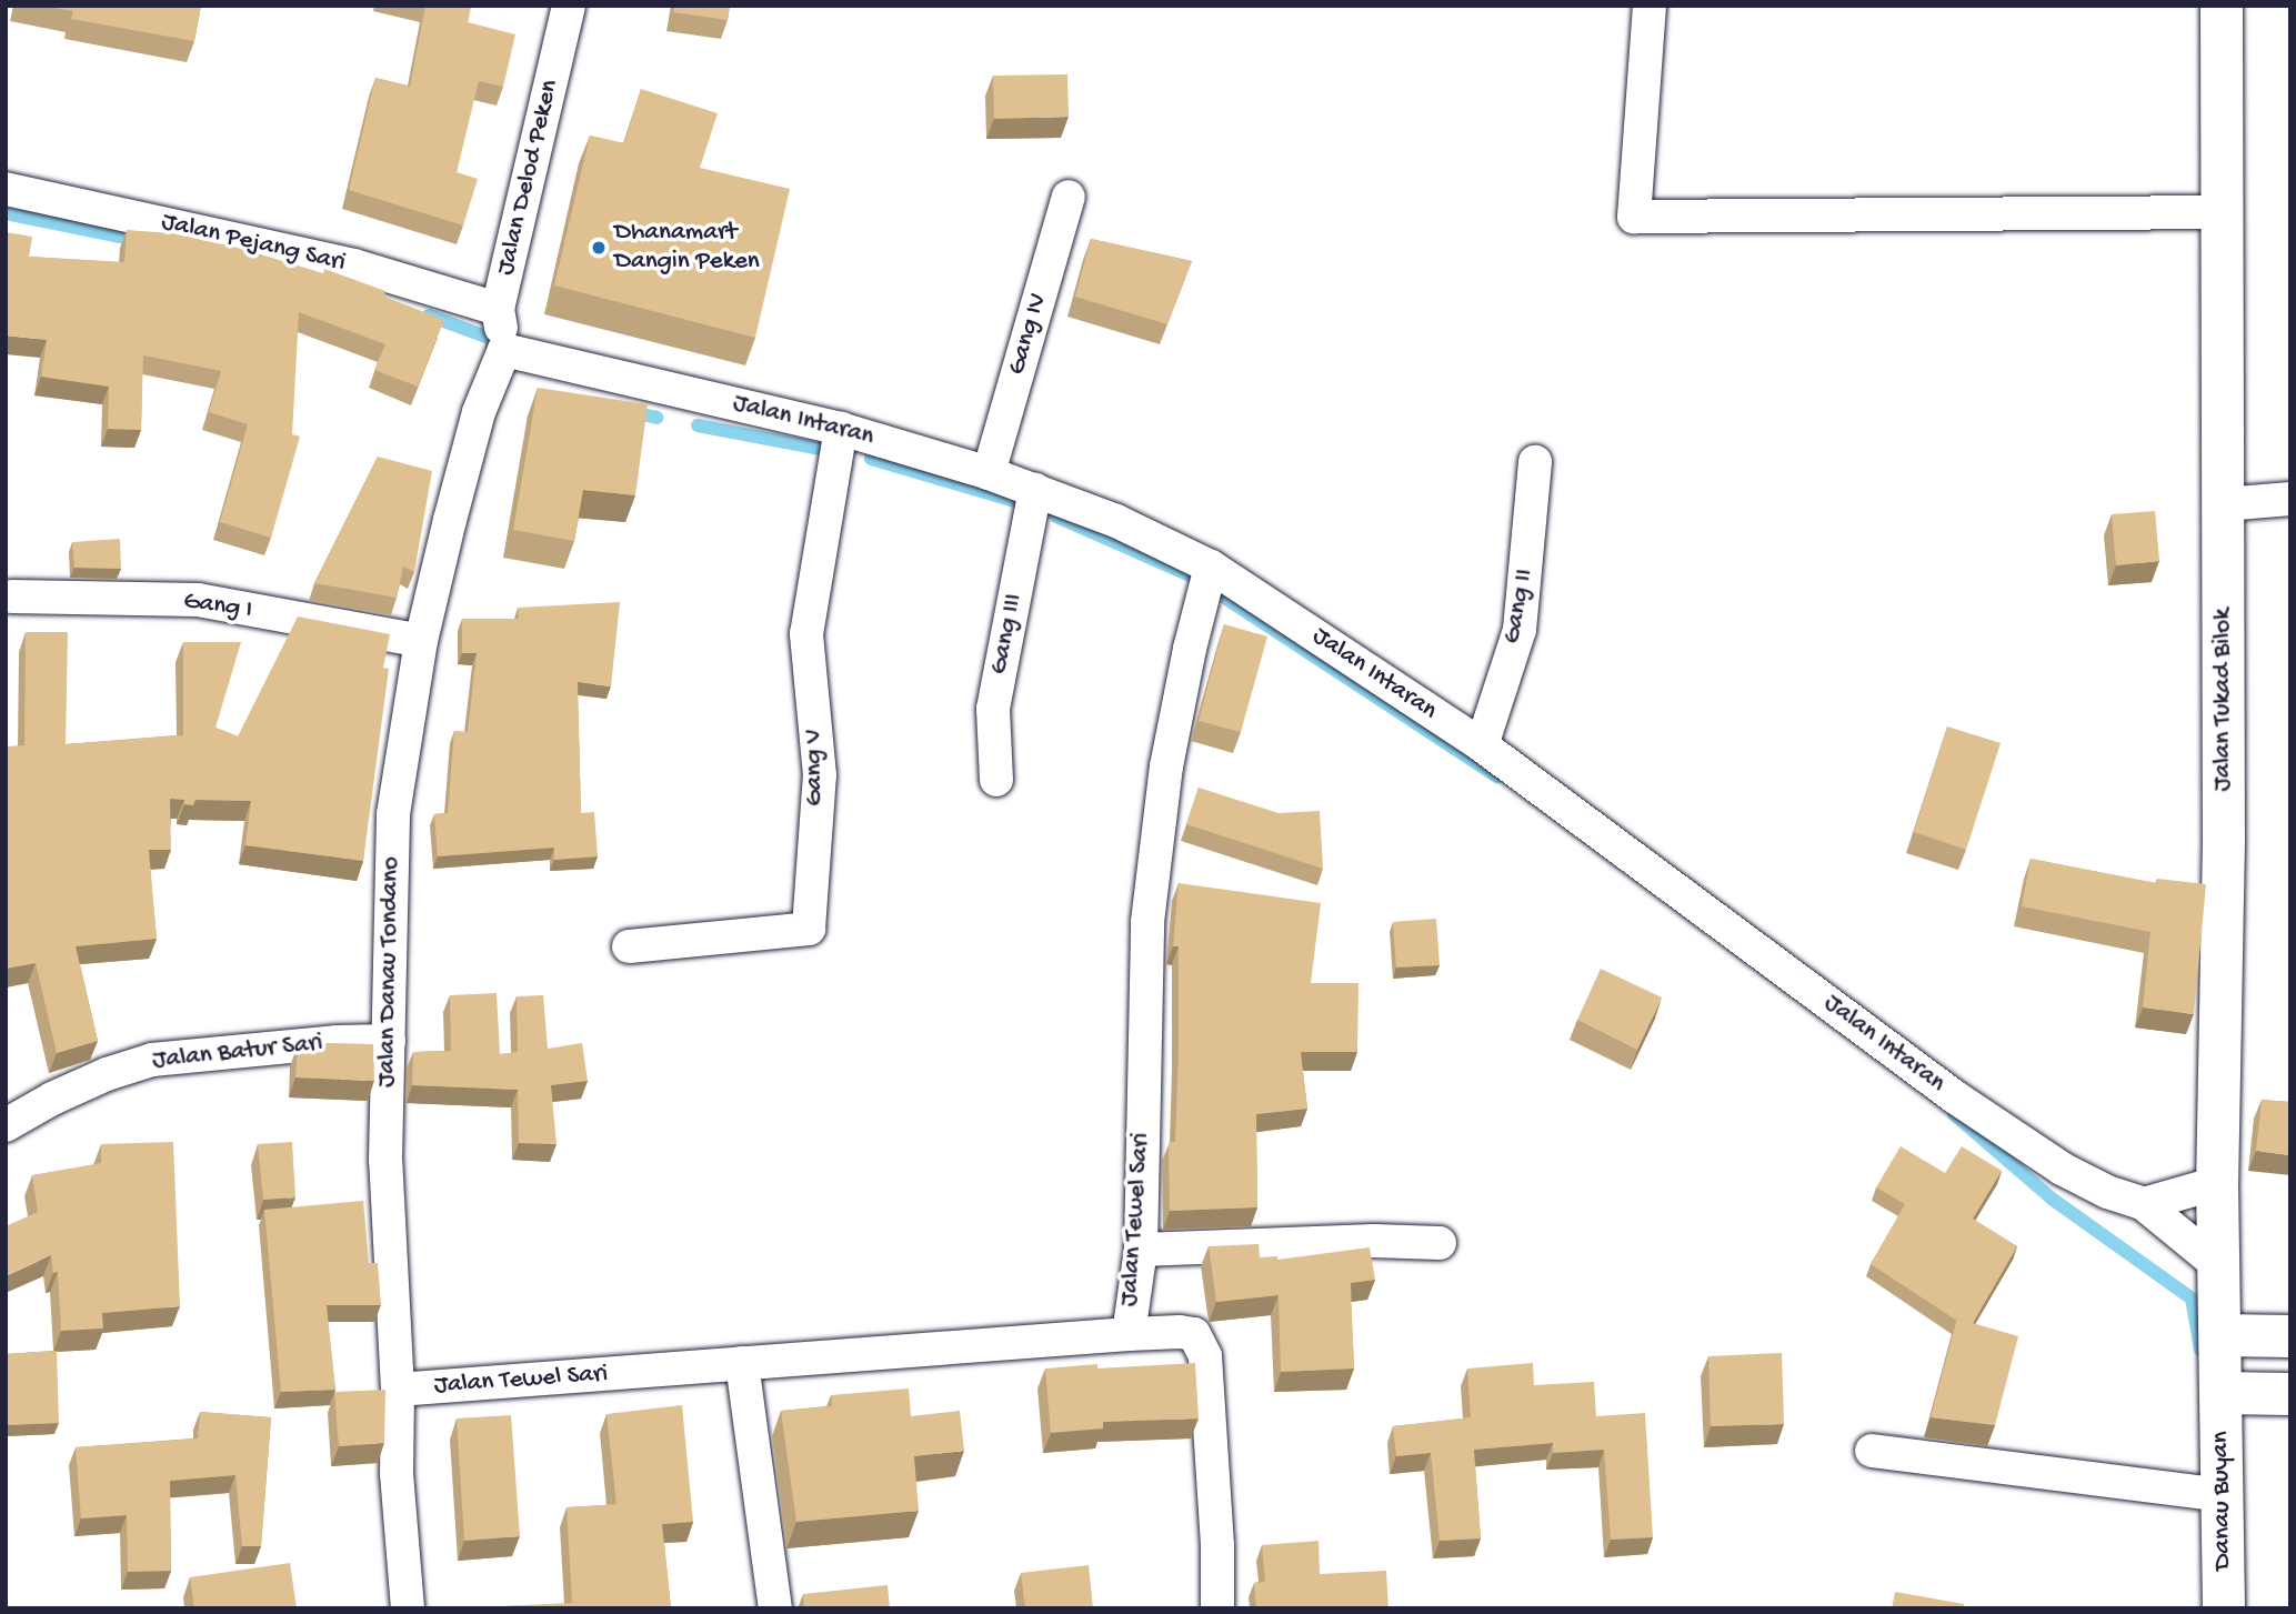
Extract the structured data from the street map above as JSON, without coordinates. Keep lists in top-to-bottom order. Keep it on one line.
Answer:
{"streets":{"street":["Jalan Delod Peken","Jalan Pejang Sari","Gang IV","Jalan Intaran","Gang I","Gang II","Gang III","Jalan Tukad Bilok","Gang V","Jalan Danau Tondano","Jalan Batur Sari","Jalan Tewel Sari","Danau Buyan"]},"crossings":[["Jalan Delod Peken","Jalan Pejang Sari"],["Jalan Delod Peken","Jalan Intaran"],["Jalan Delod Peken","Jalan Danau Tondano"],["Gang IV","Jalan Intaran"],["Jalan Intaran","Gang II"],["Jalan Intaran","Gang III"],["Jalan Intaran","Jalan Tukad Bilok"],["Jalan Intaran","Gang V"],["Jalan Intaran","Jalan Danau Tondano"],["Jalan Intaran","Jalan Tewel Sari"],["Gang I","Jalan Danau Tondano"],["Jalan Tukad Bilok","Danau Buyan"],["Jalan Danau Tondano","Jalan Batur Sari"],["Jalan Danau Tondano","Jalan Tewel Sari"]],"places":["Dhanamart Dangin Peken"]}
